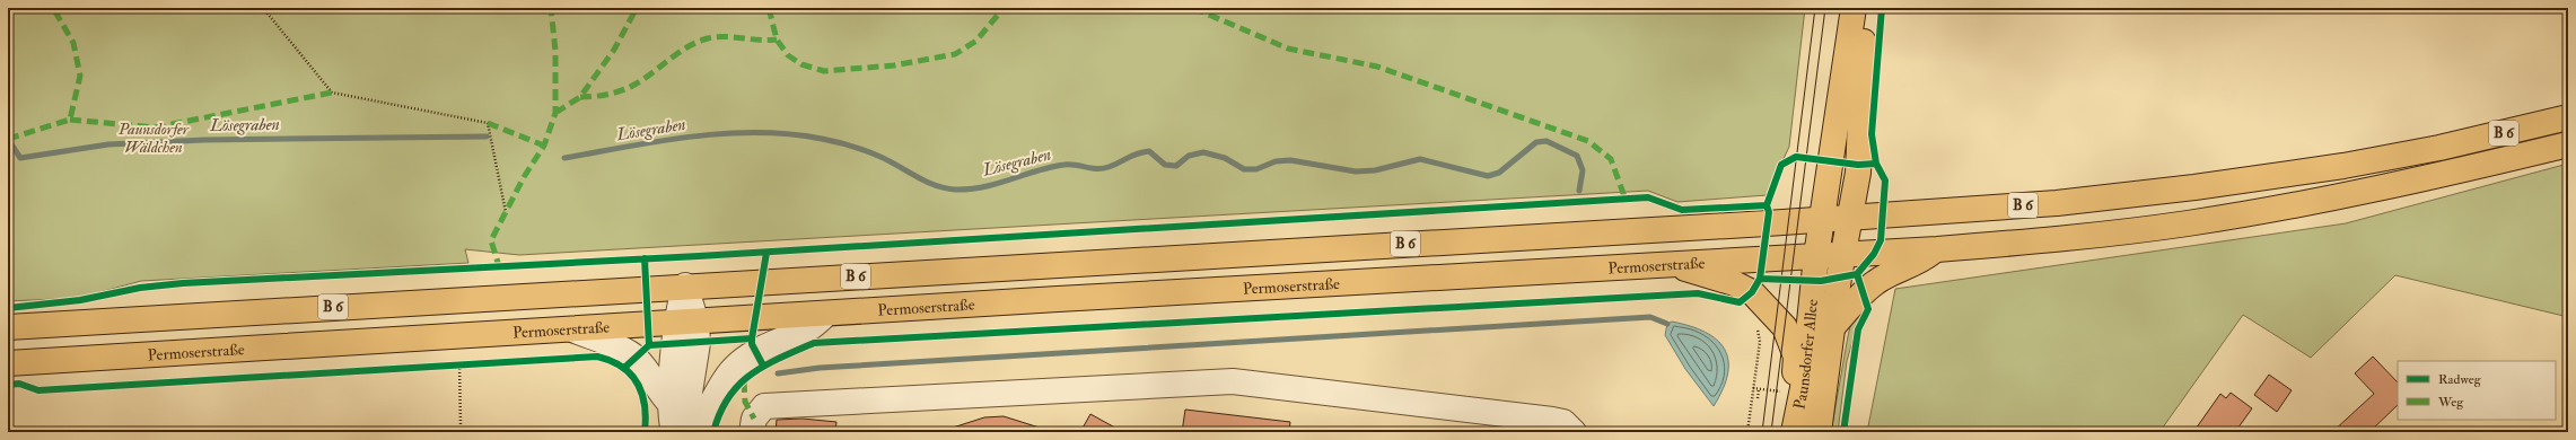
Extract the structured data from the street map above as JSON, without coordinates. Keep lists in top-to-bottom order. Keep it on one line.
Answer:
{"streets":{"main road":["B 6","Permoserstraße","Paunsdorfer Allee"]},"crossings":[["B 6","Permoserstraße"],["B 6","Paunsdorfer Allee"],["Permoserstraße","Paunsdorfer Allee"]],"water":["Lösegraben"],"parks":["Paunsdorfer Wäldchen"],"legend":["Radweg","Weg"]}
